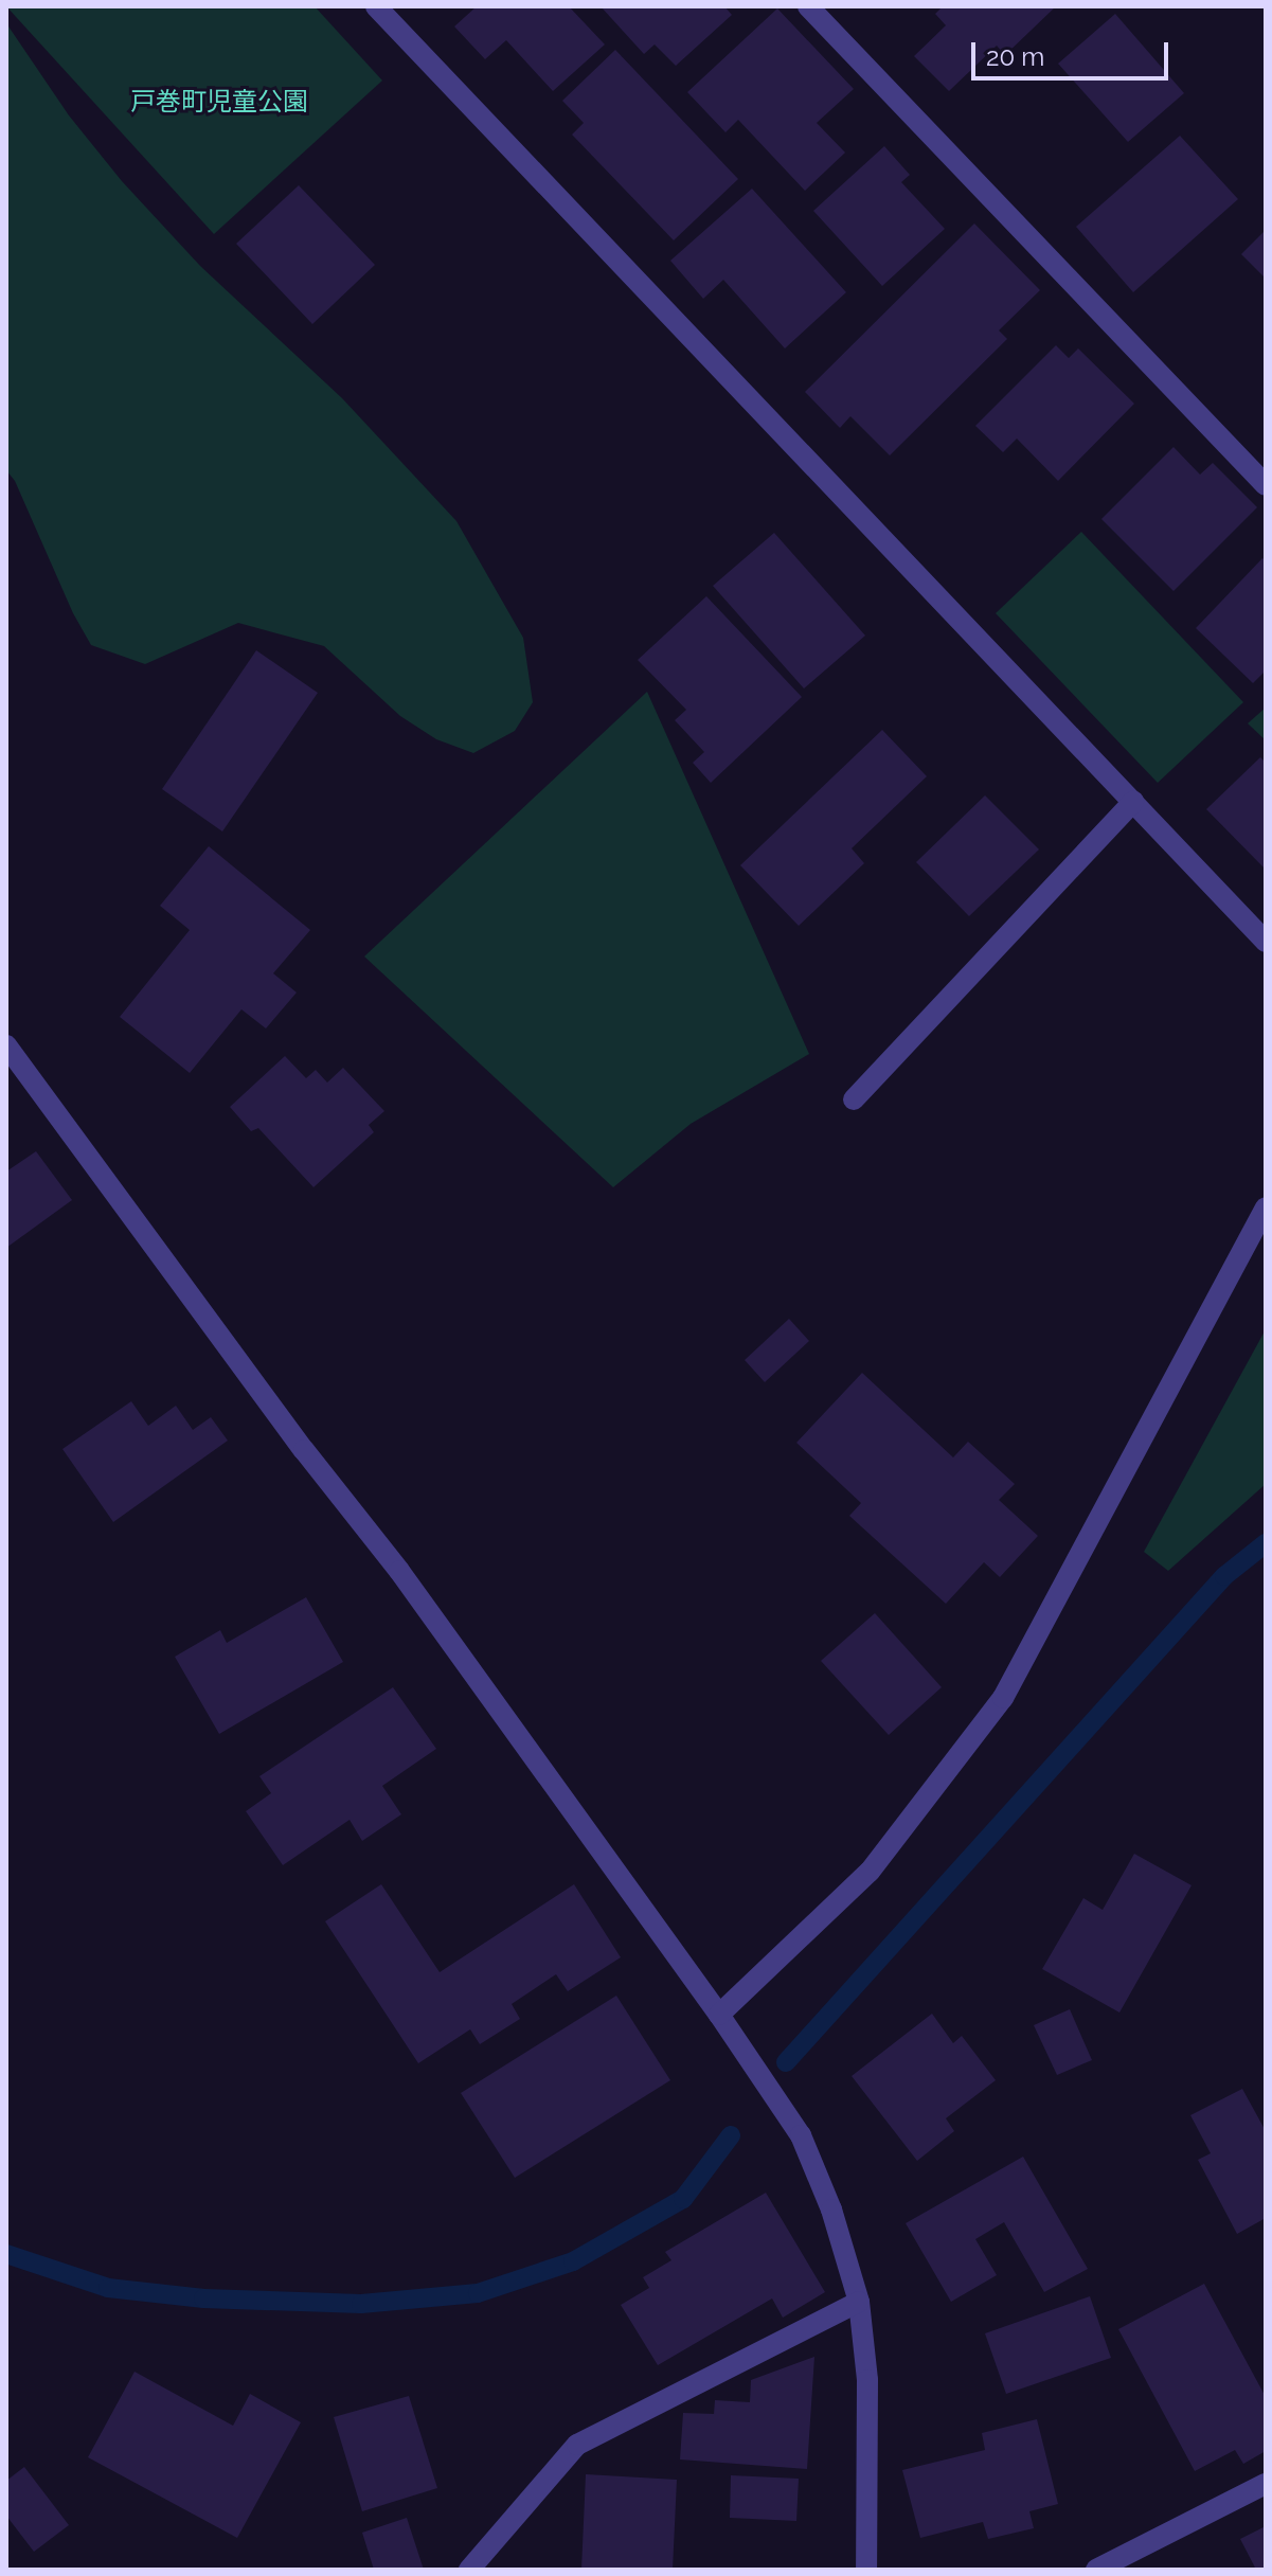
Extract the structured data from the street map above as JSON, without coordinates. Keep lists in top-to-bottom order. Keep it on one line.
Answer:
{"parks":["戸巻町児童公園"],"scale_bar":"20 m"}
